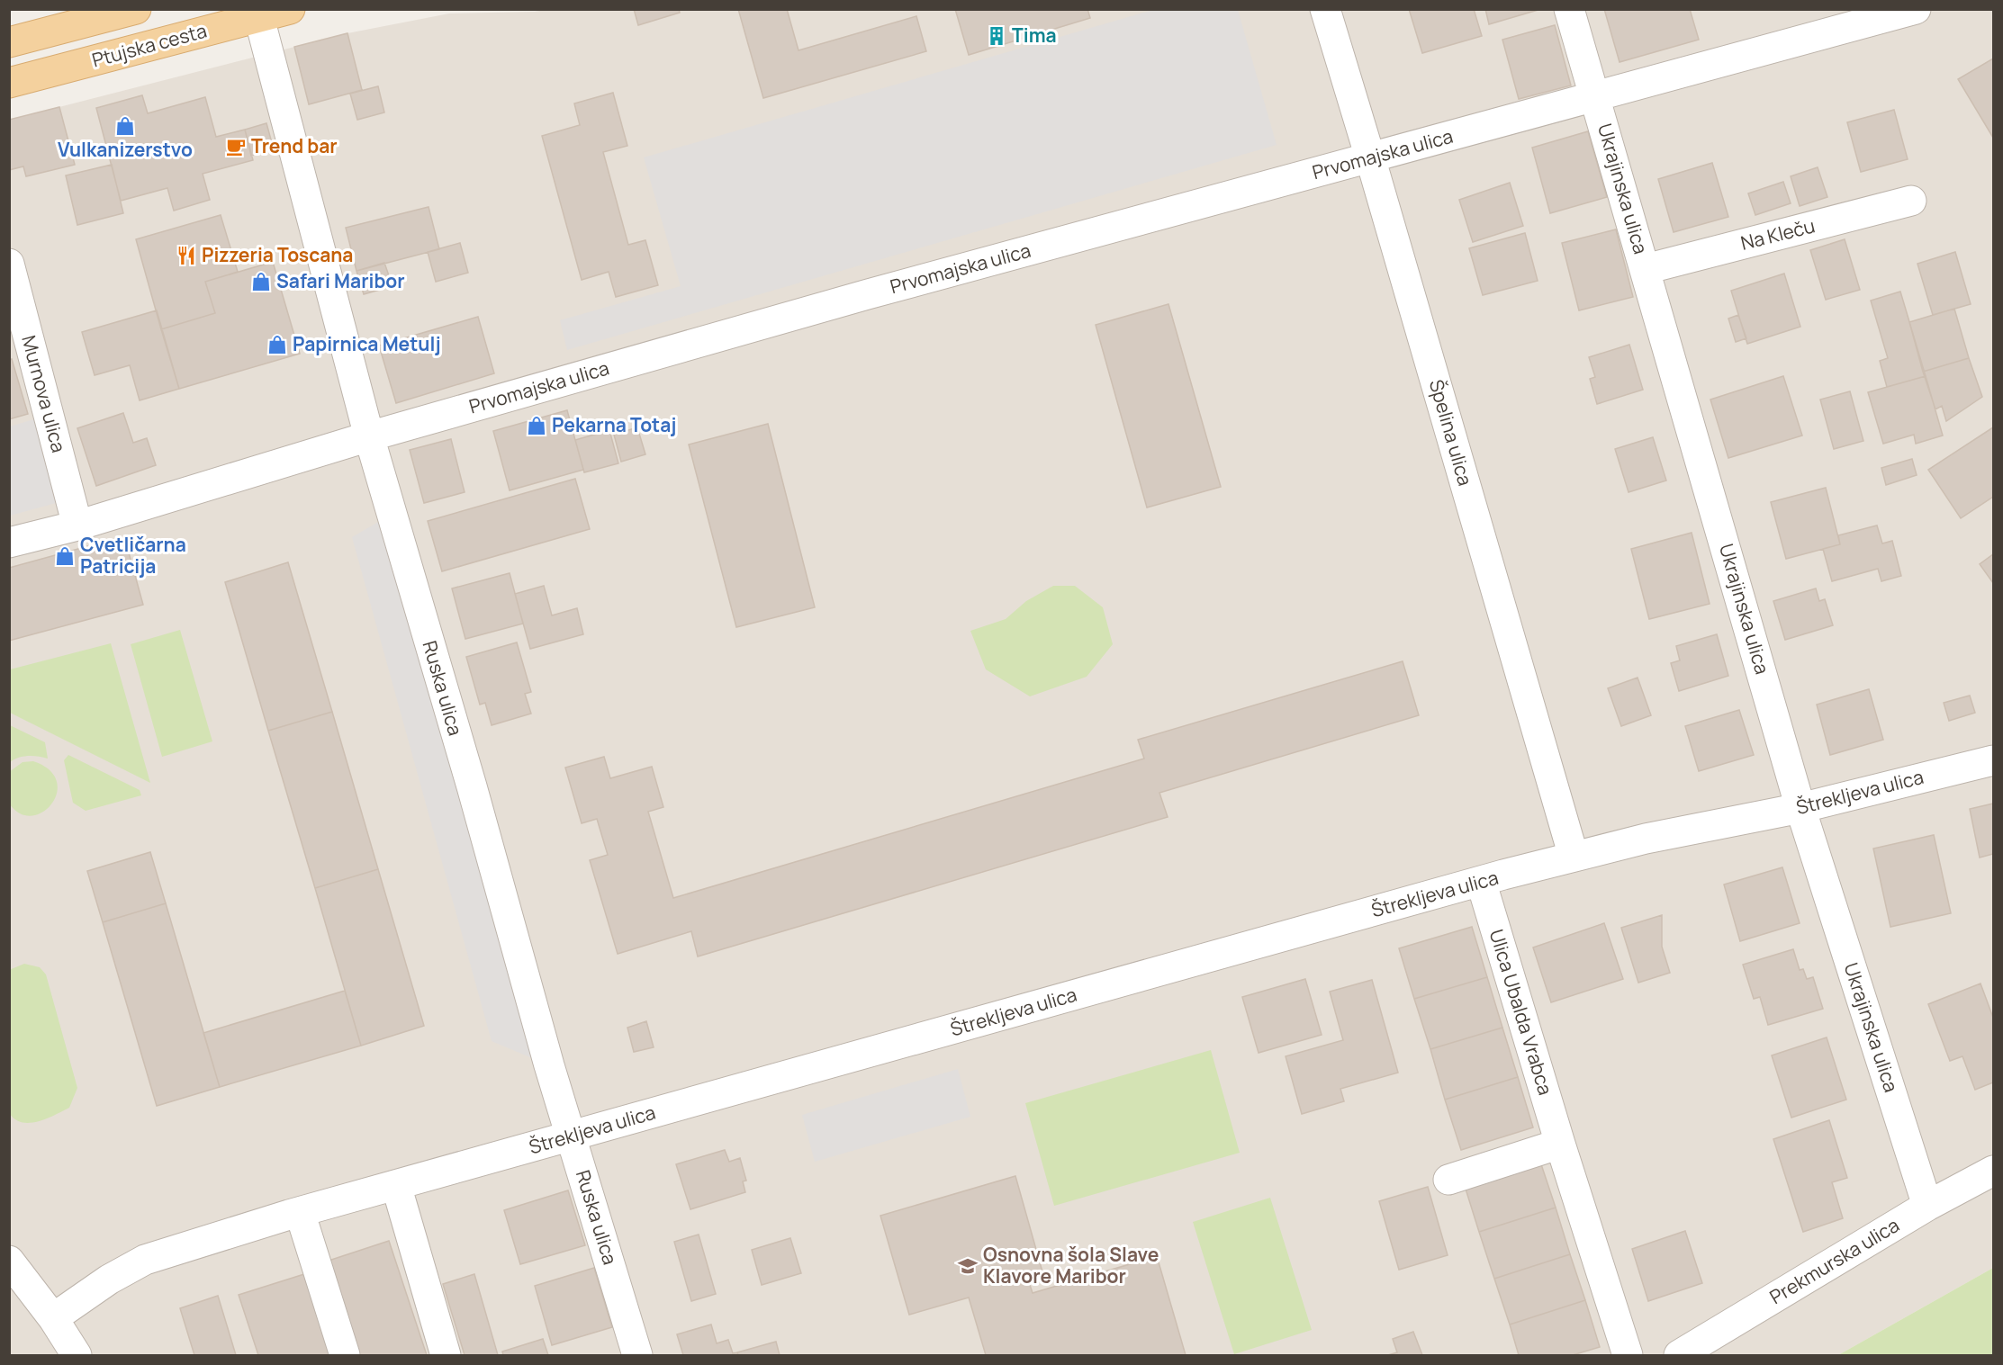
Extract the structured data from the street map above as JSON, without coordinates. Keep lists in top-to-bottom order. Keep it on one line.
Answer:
{"streets":{"main road":["Ptujska cesta"],"street":["Prvomajska ulica","Ukrajinska ulica","Na Kleču","Murnova ulica","Špelina ulica","Ruska ulica","Štrekljeva ulica","Ulica Ubalda Vrabca","Prekmurska ulica"]},"crossings":[["Ptujska cesta","Ruska ulica"],["Prvomajska ulica","Ukrajinska ulica"],["Prvomajska ulica","Murnova ulica"],["Prvomajska ulica","Špelina ulica"],["Prvomajska ulica","Ruska ulica"],["Ukrajinska ulica","Na Kleču"],["Ukrajinska ulica","Štrekljeva ulica"],["Ukrajinska ulica","Prekmurska ulica"],["Špelina ulica","Štrekljeva ulica"],["Ruska ulica","Štrekljeva ulica"],["Štrekljeva ulica","Ulica Ubalda Vrabca"]],"places":{"building":["Tima"],"shop":["Vulkanizerstvo","Safari Maribor","Papirnica Metulj","Pekarna Totaj","Cvetličarna Patricija"],"cafe":["Trend bar"],"restaurant":["Pizzeria Toscana"],"school or university":["Osnovna šola Slave Klavore Maribor"]}}
